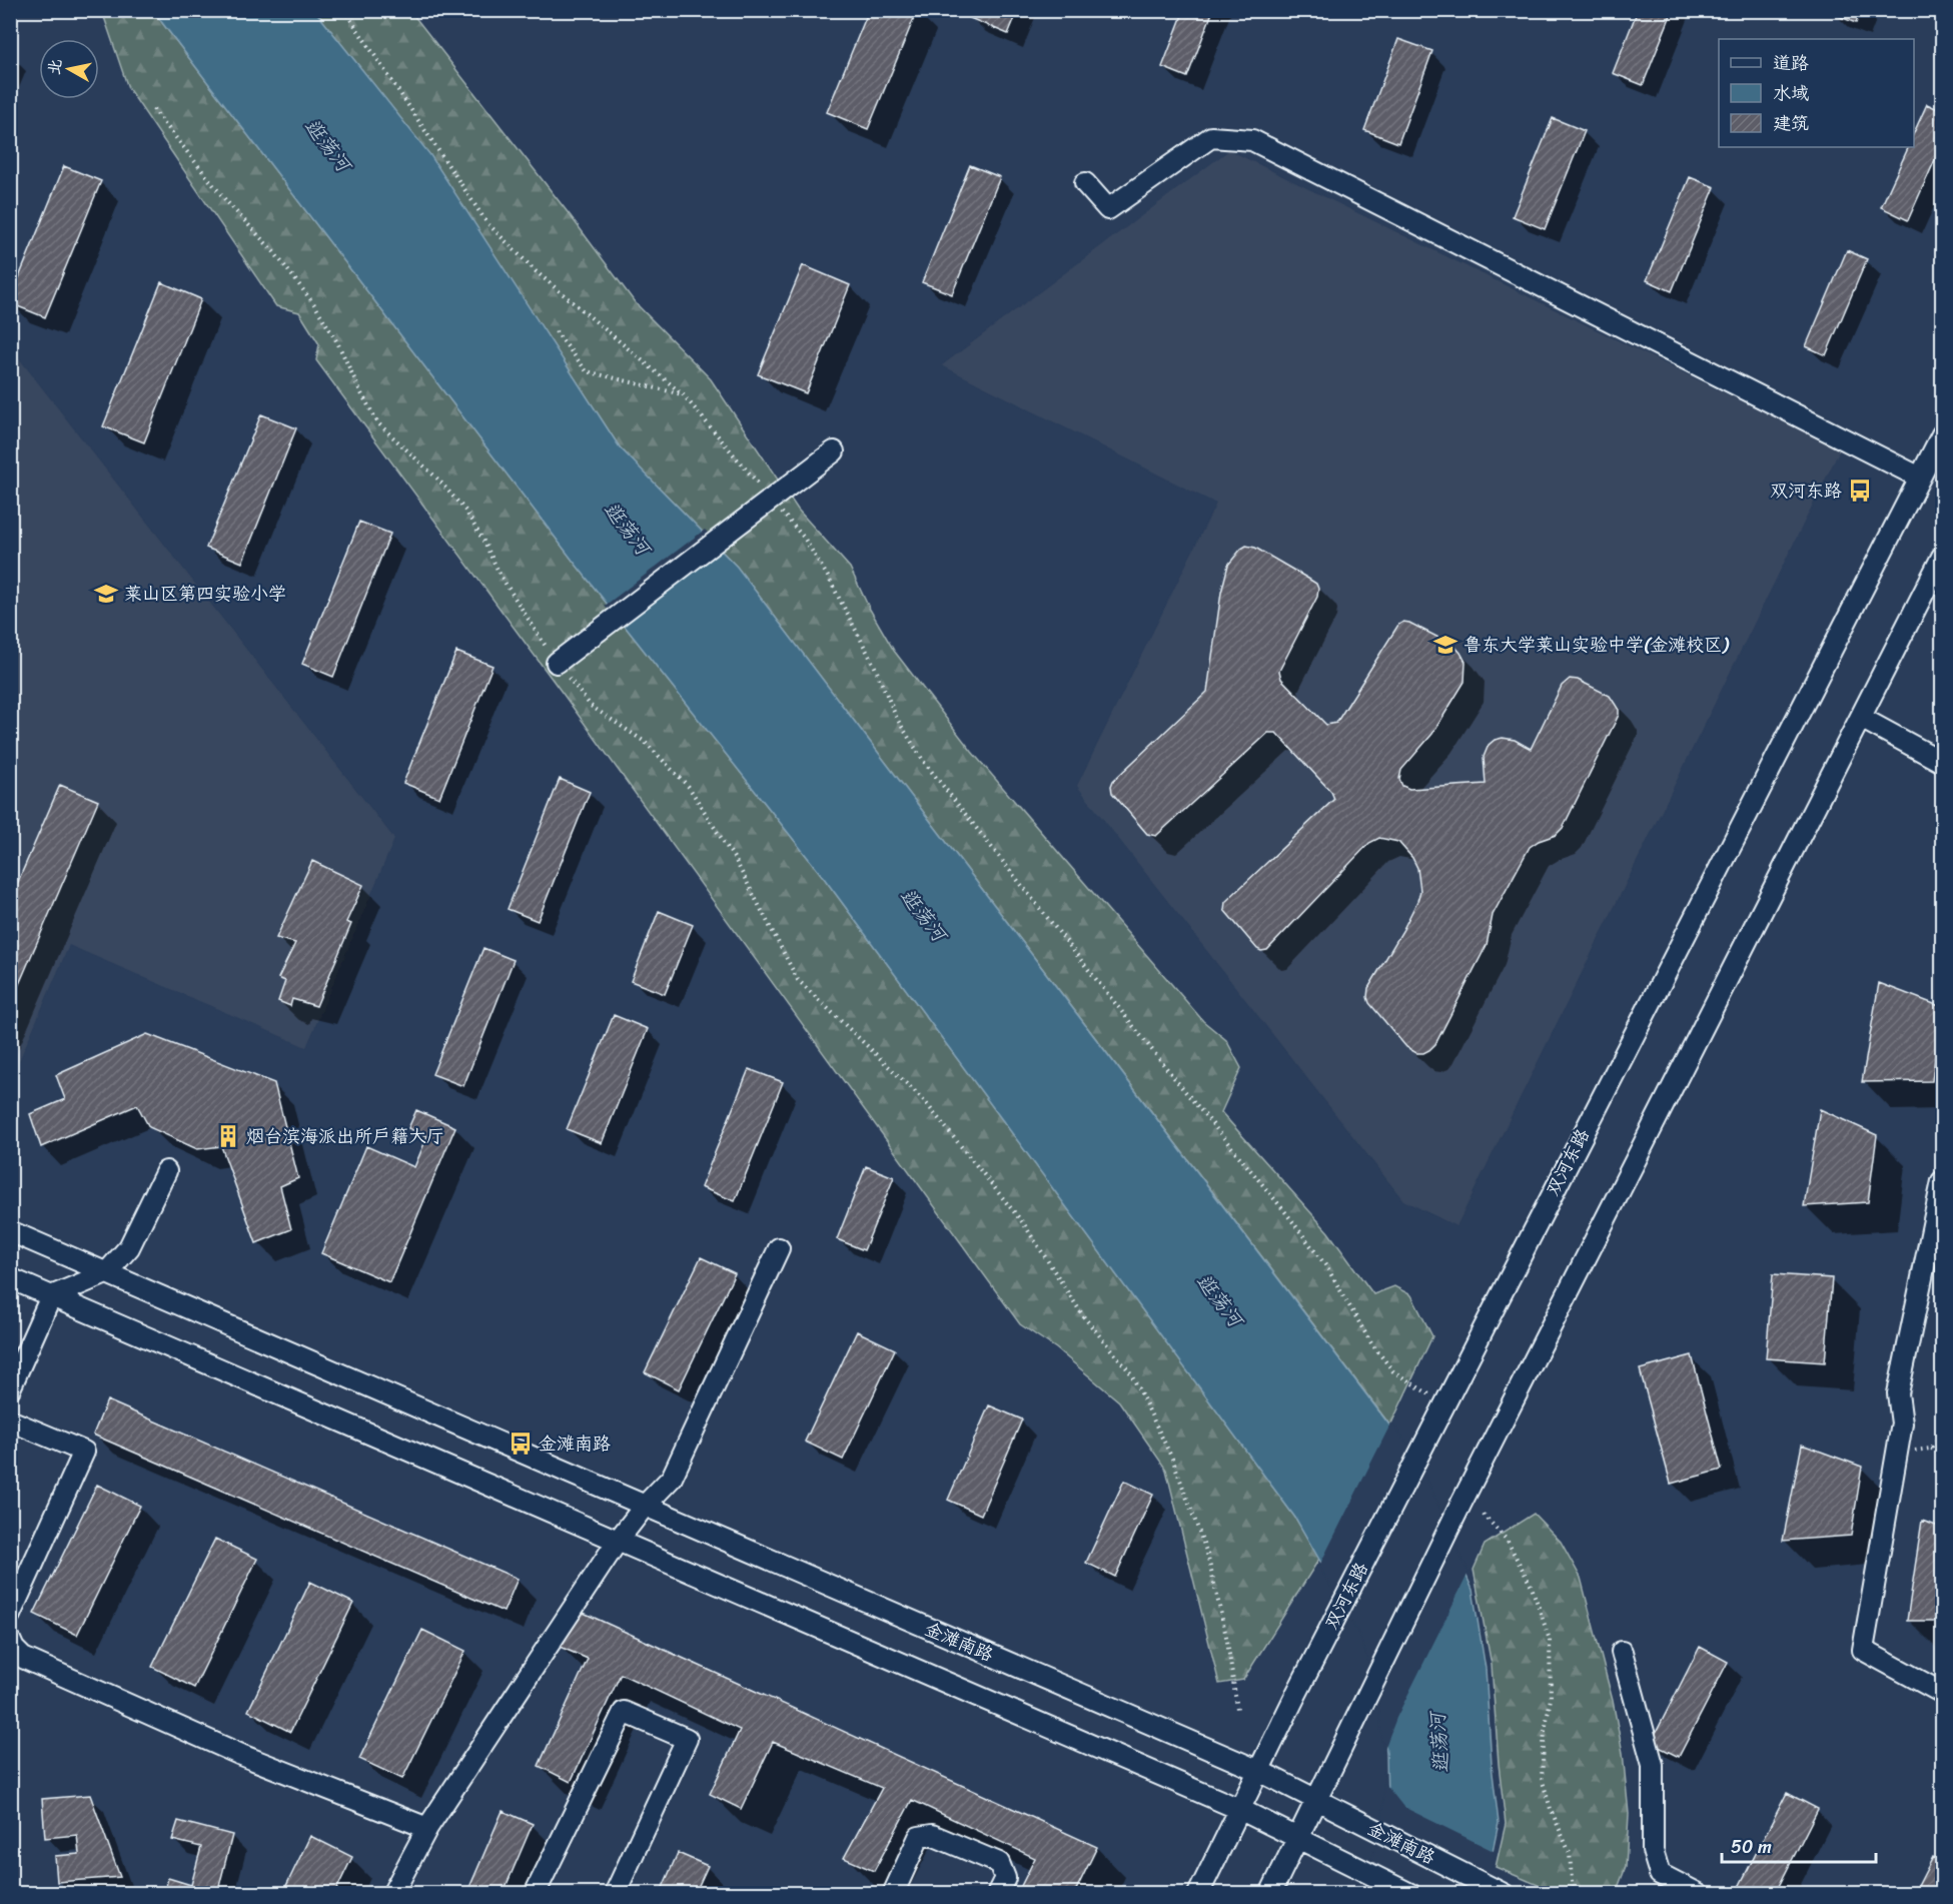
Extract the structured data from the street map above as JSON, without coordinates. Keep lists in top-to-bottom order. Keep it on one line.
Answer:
{"streets":{"street":["双河东路","金滩南路"]},"crossings":[["双河东路","金滩南路"]],"water":["逛荡河"],"places":{"bus stop":["双河东路","金滩南路"],"school or university":["莱山区第四实验小学","鲁东大学莱山实验中学(金滩校区)"],"building":["烟台滨海派出所户籍大厅"]},"legend":["道路","水域","建筑"],"scale_bar":"50 m","north":"left"}
